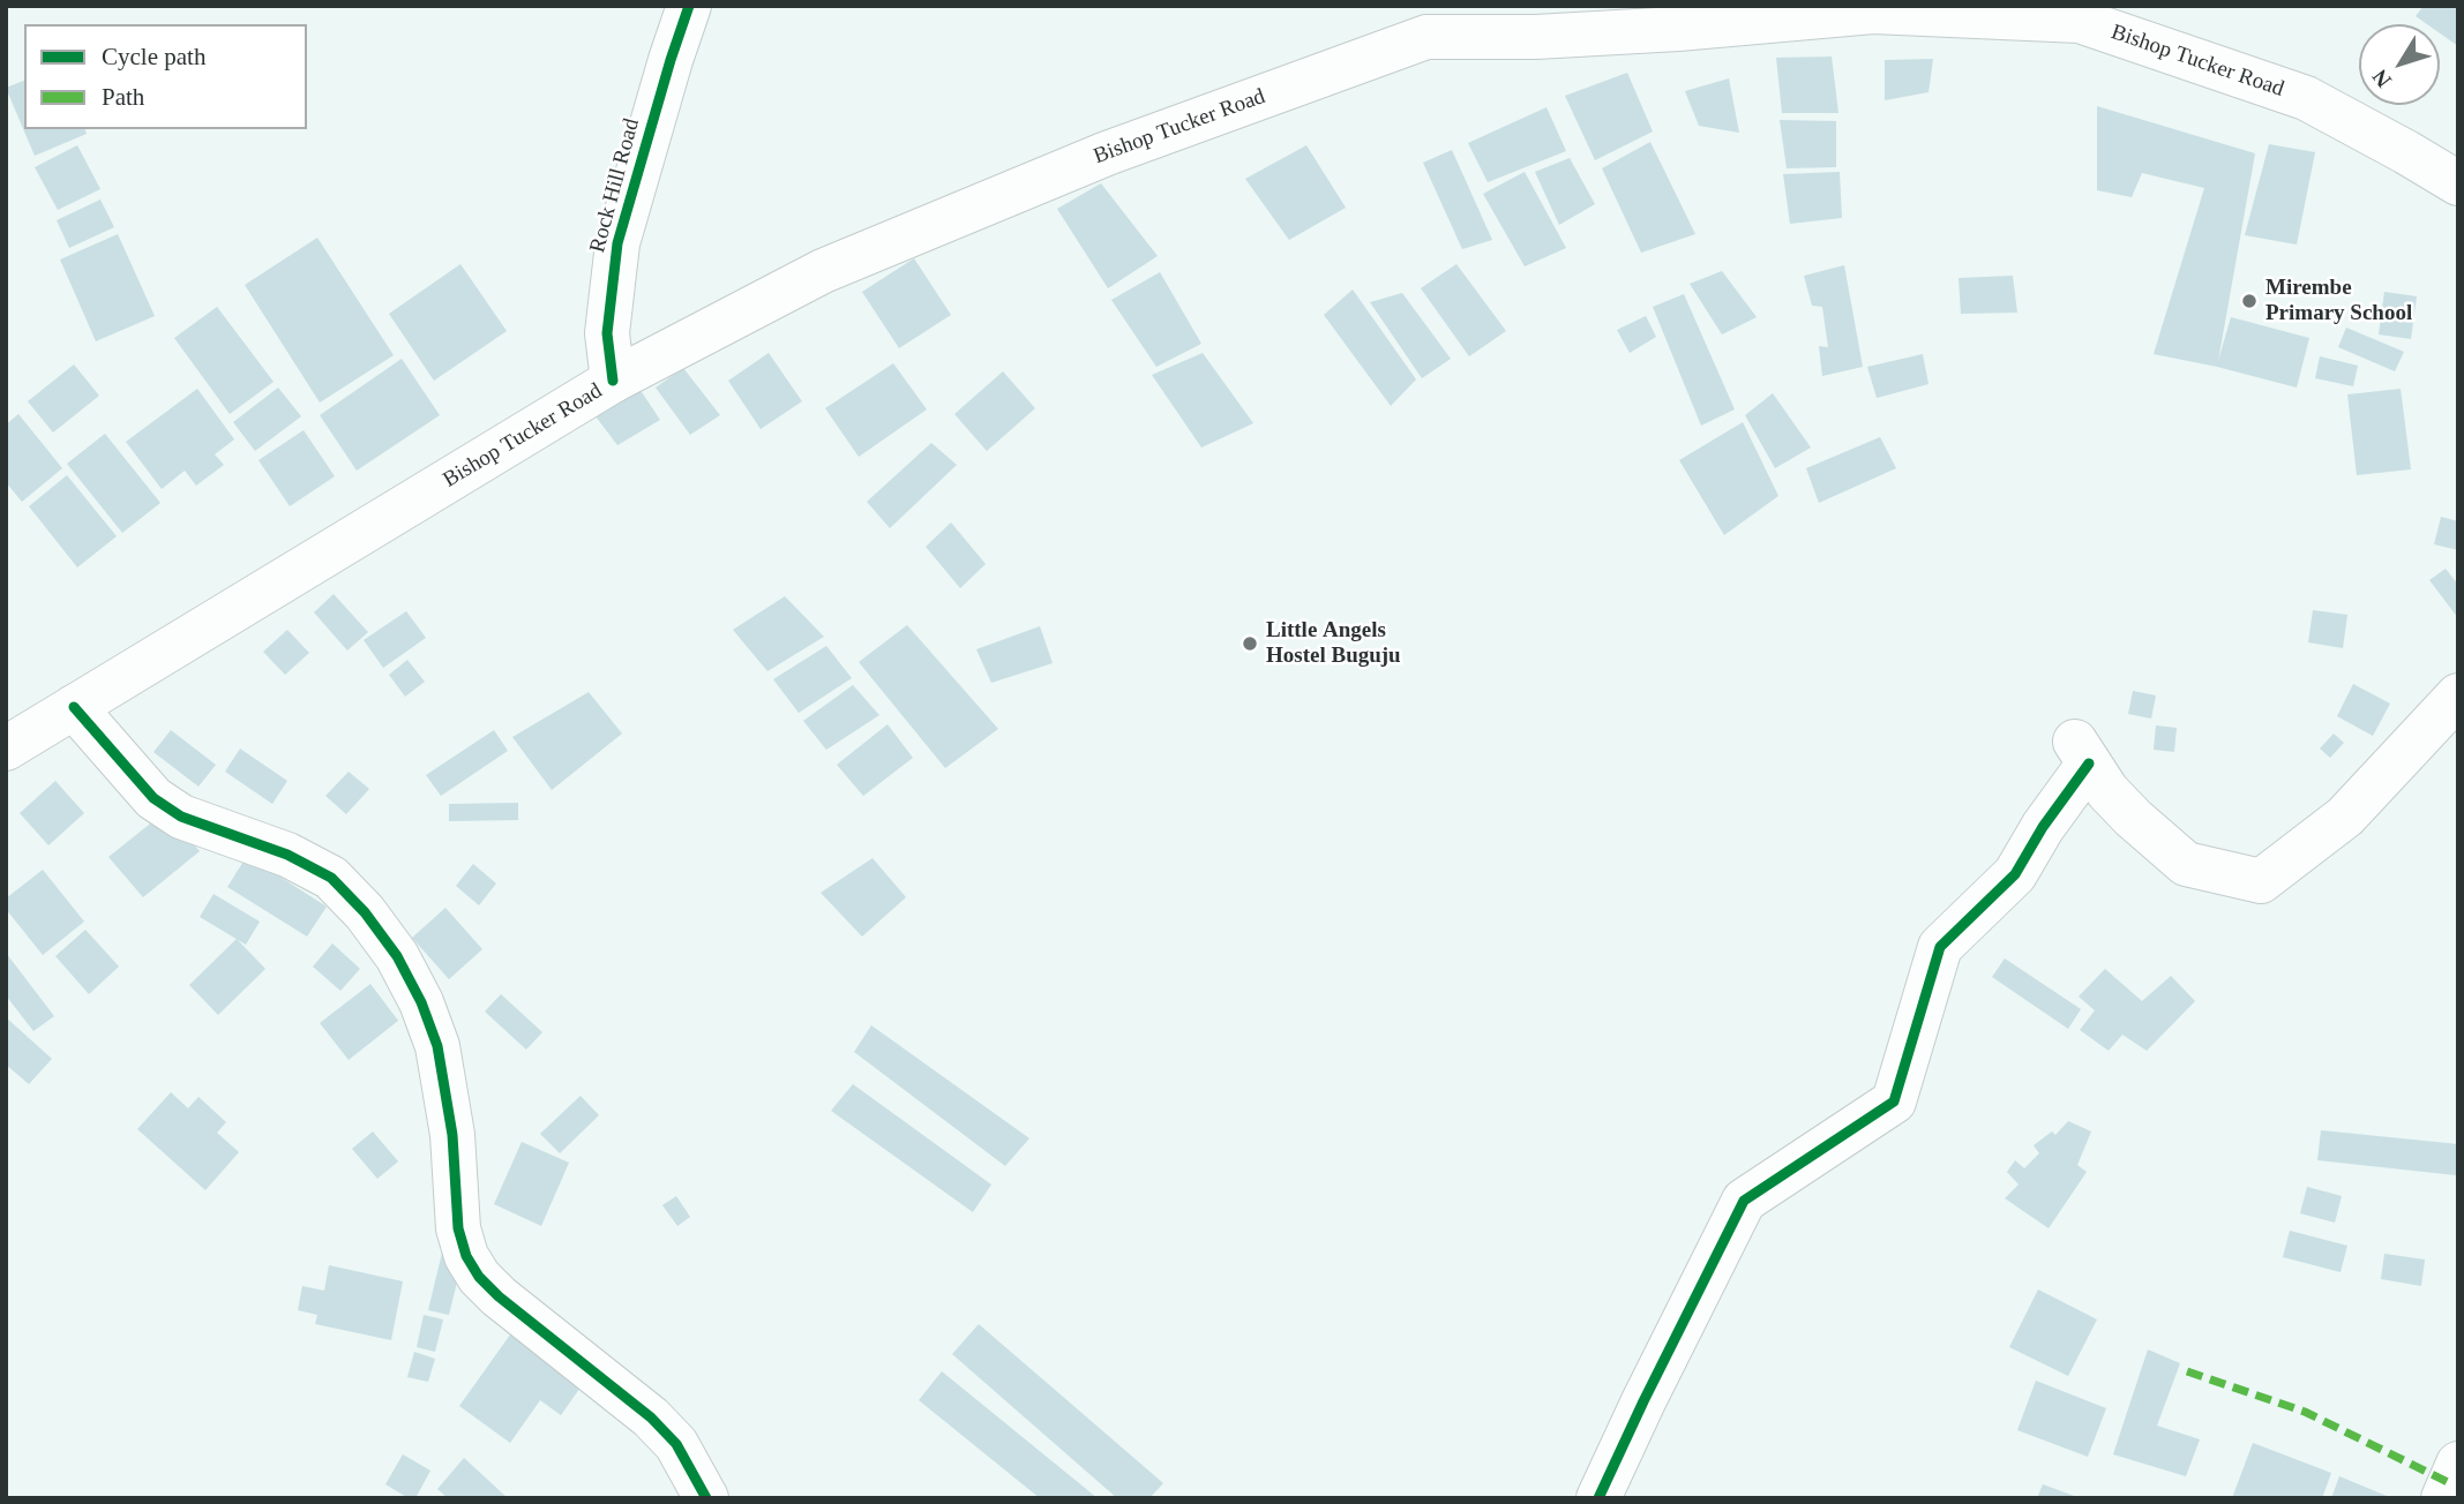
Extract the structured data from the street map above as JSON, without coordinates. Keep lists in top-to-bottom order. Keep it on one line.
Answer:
{"streets":{"street":["Bishop Tucker Road","Rock Hill Road"]},"crossings":[["Bishop Tucker Road","Rock Hill Road"]],"places":["Mirembe Primary School","Little Angels Hostel Buguju"],"legend":["Cycle path","Path"],"north":"bottom left"}
